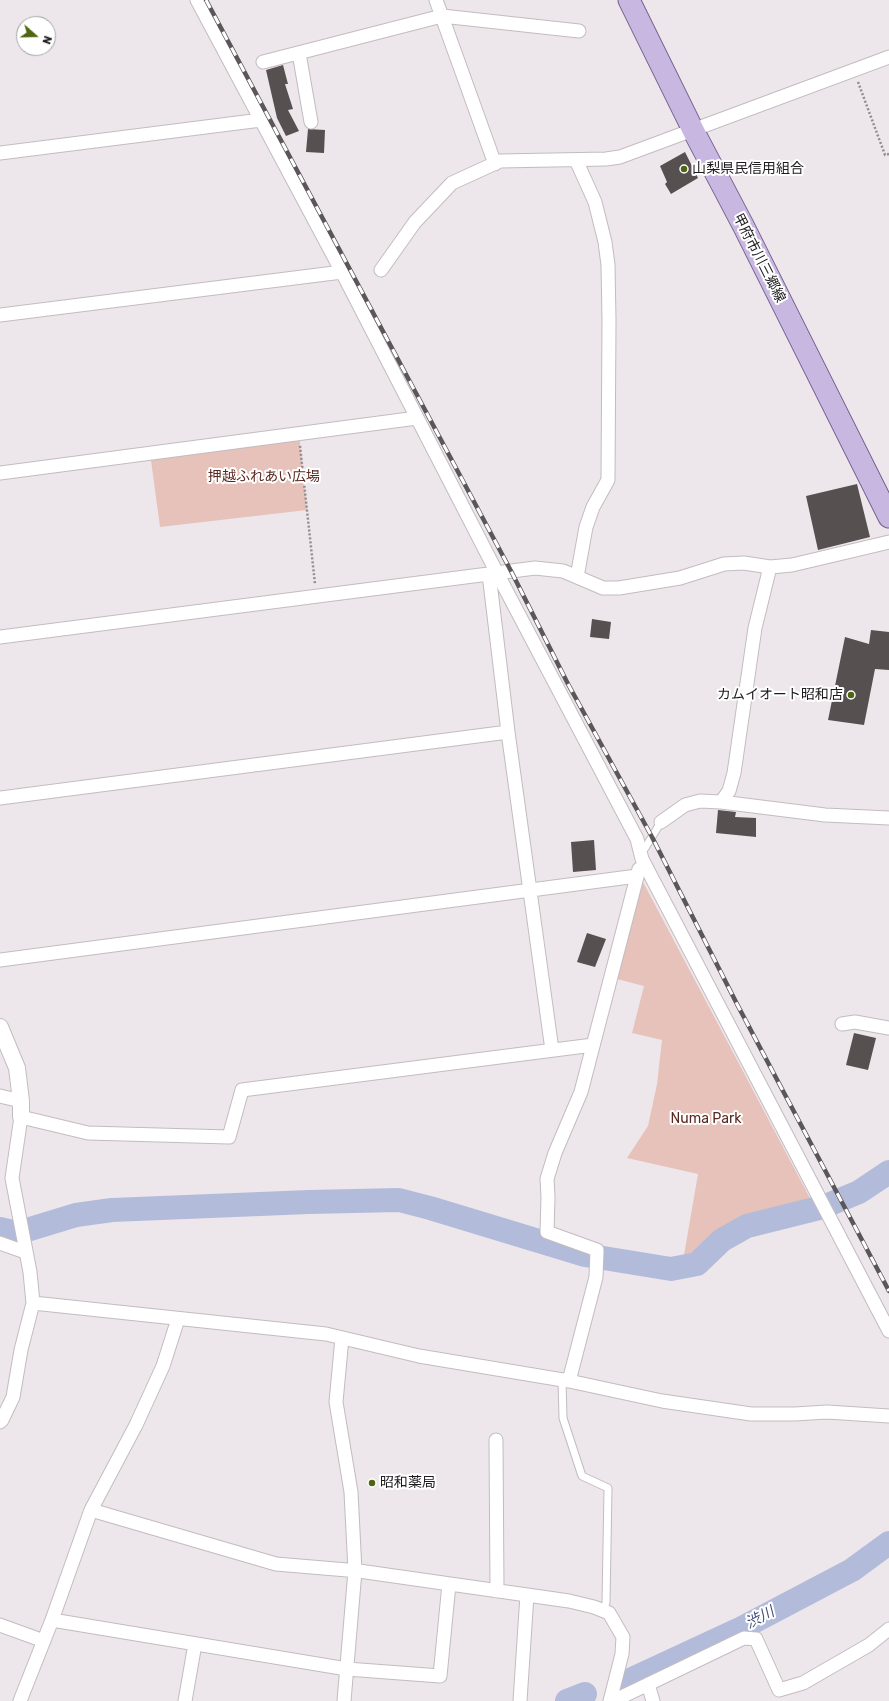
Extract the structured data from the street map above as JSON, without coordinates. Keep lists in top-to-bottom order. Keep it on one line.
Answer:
{"streets":{"main road":["甲府市川三郷線"]},"water":["渋川"],"parks":["押越ふれあい広場","Numa Park"],"places":["山梨県民信用組合","カムイオート昭和店","昭和薬局"],"north":"right"}
